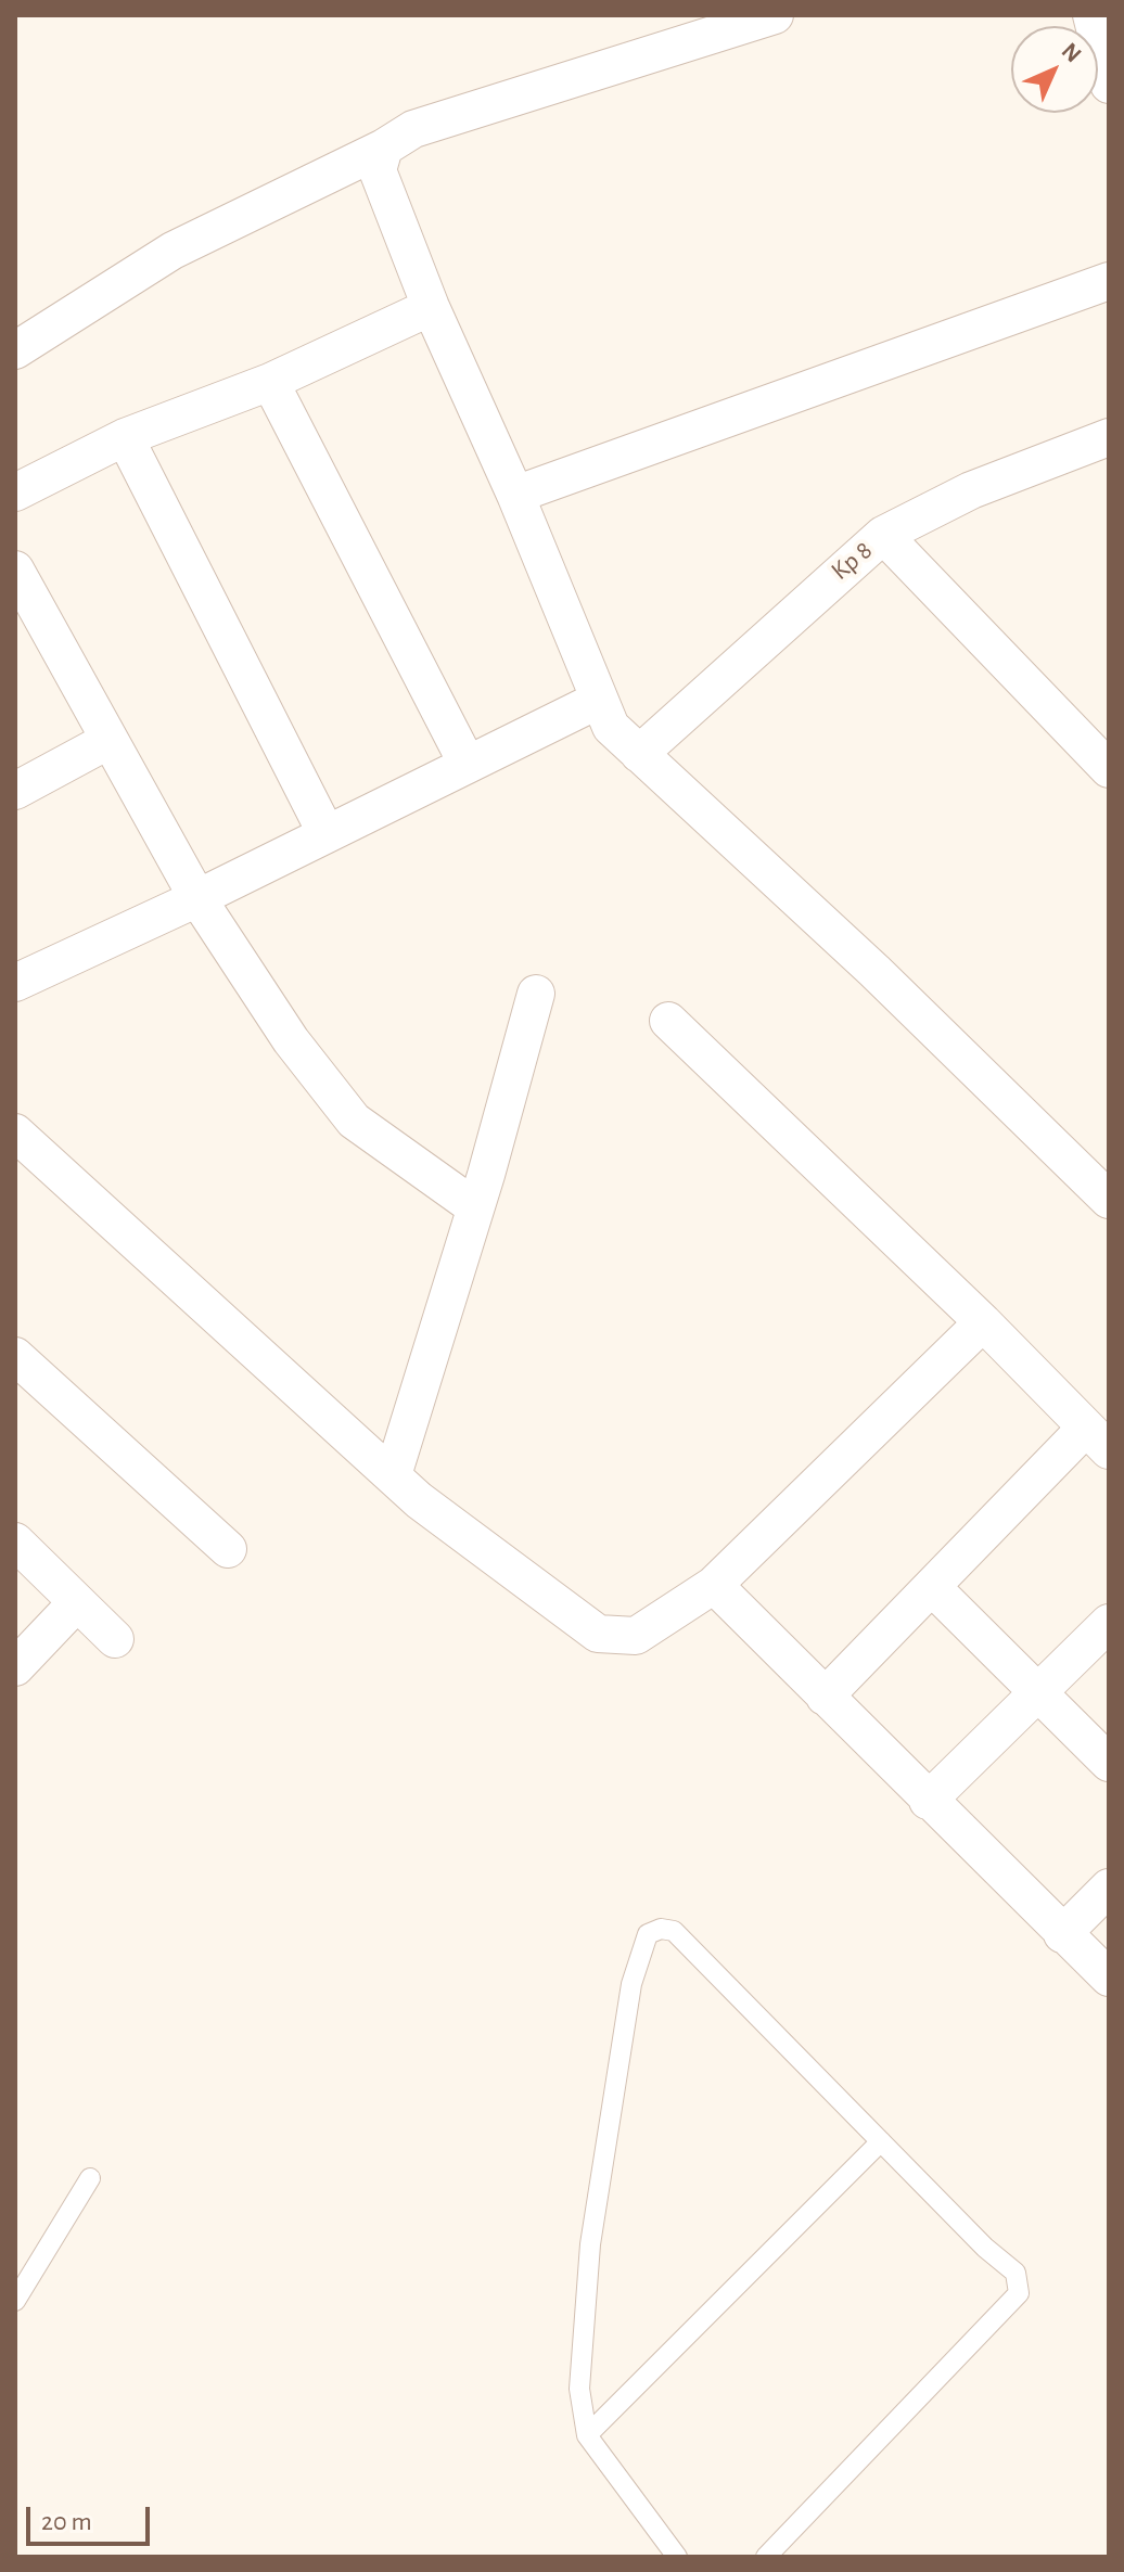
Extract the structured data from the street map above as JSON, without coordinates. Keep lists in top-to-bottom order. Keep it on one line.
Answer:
{"streets":{"street":["Kp 8"]},"scale_bar":"20 m","north":"top right"}
